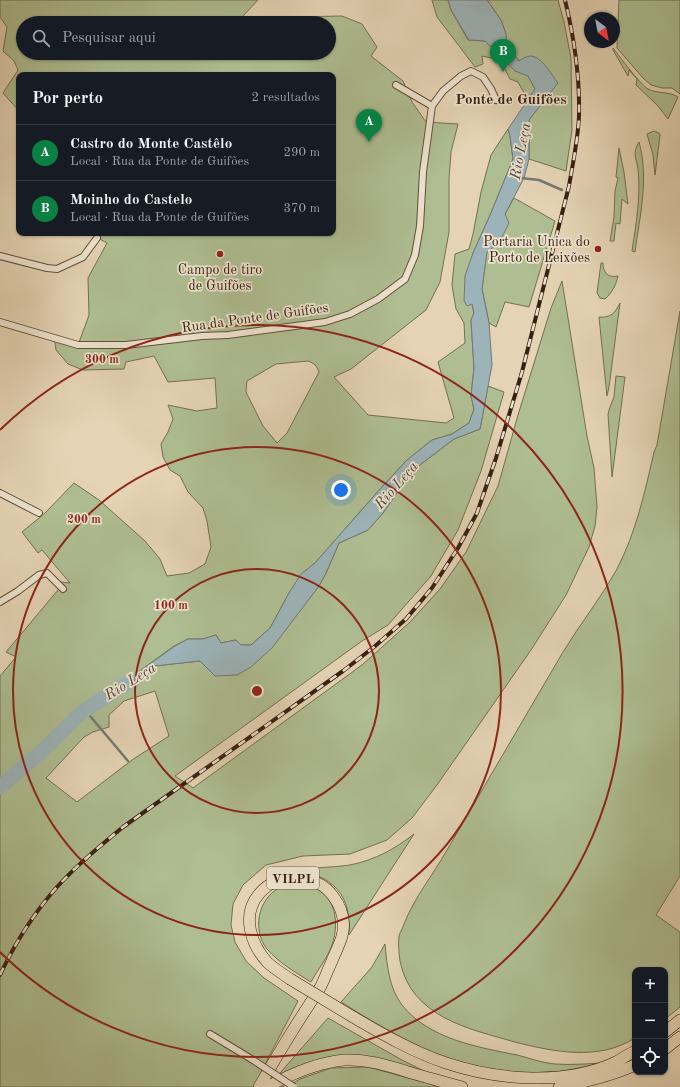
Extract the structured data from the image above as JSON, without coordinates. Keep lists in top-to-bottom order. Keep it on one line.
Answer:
{"streets":{"highway":["VILPL"],"street":["Rua da Ponte de Guifões"]},"districts":["Ponte de Guifões"],"water":["Rio Leça"],"places":["Portaria Unica do Porto de Leixões","Campo de tiro de Guifões"],"north":"bottom right","page":{"search":"Pesquisar aqui","pins":["B","A"],"heading":["Por perto","2 resultados"],"list":[{"mark":"A","name":"Castro do Monte Castêlo","note":"Local · Rua da Ponte de Guifões","value":"290 m"},{"mark":"B","name":"Moinho do Castelo","note":"Local · Rua da Ponte de Guifões","value":"370 m"}],"map_buttons":["+","−"]},"rings":["300 m","200 m","100 m"]}
